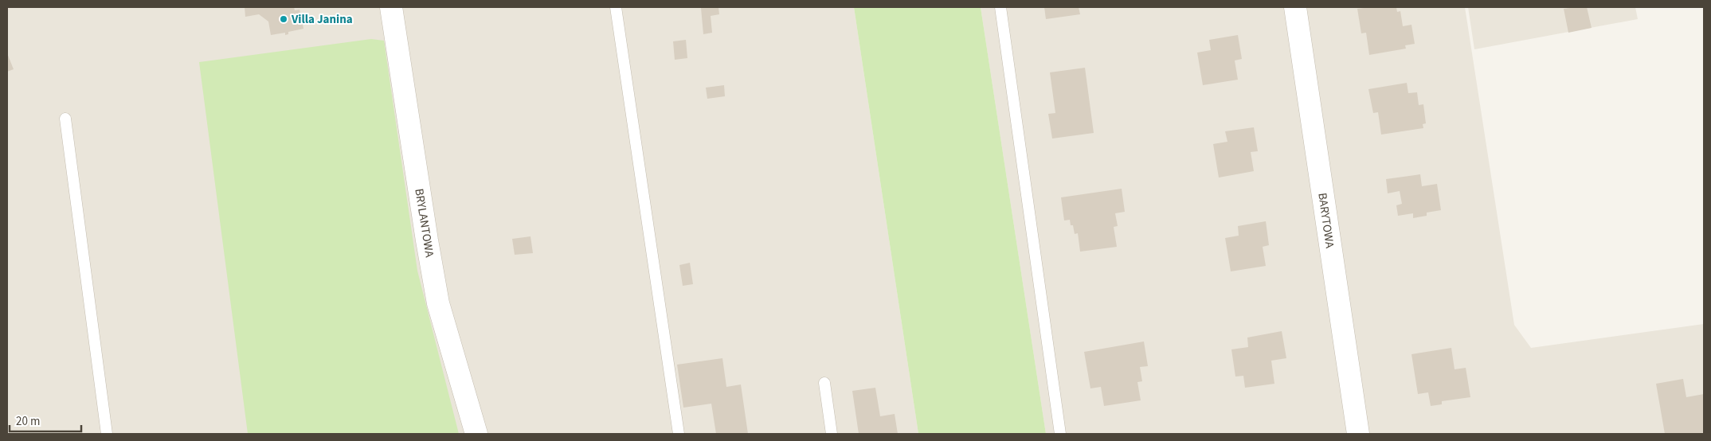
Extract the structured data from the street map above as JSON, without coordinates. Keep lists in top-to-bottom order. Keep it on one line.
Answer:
{"streets":{"street":["BARYTOWA","BRYLANTOWA"]},"places":["Villa Janina"],"scale_bar":"20 m"}
